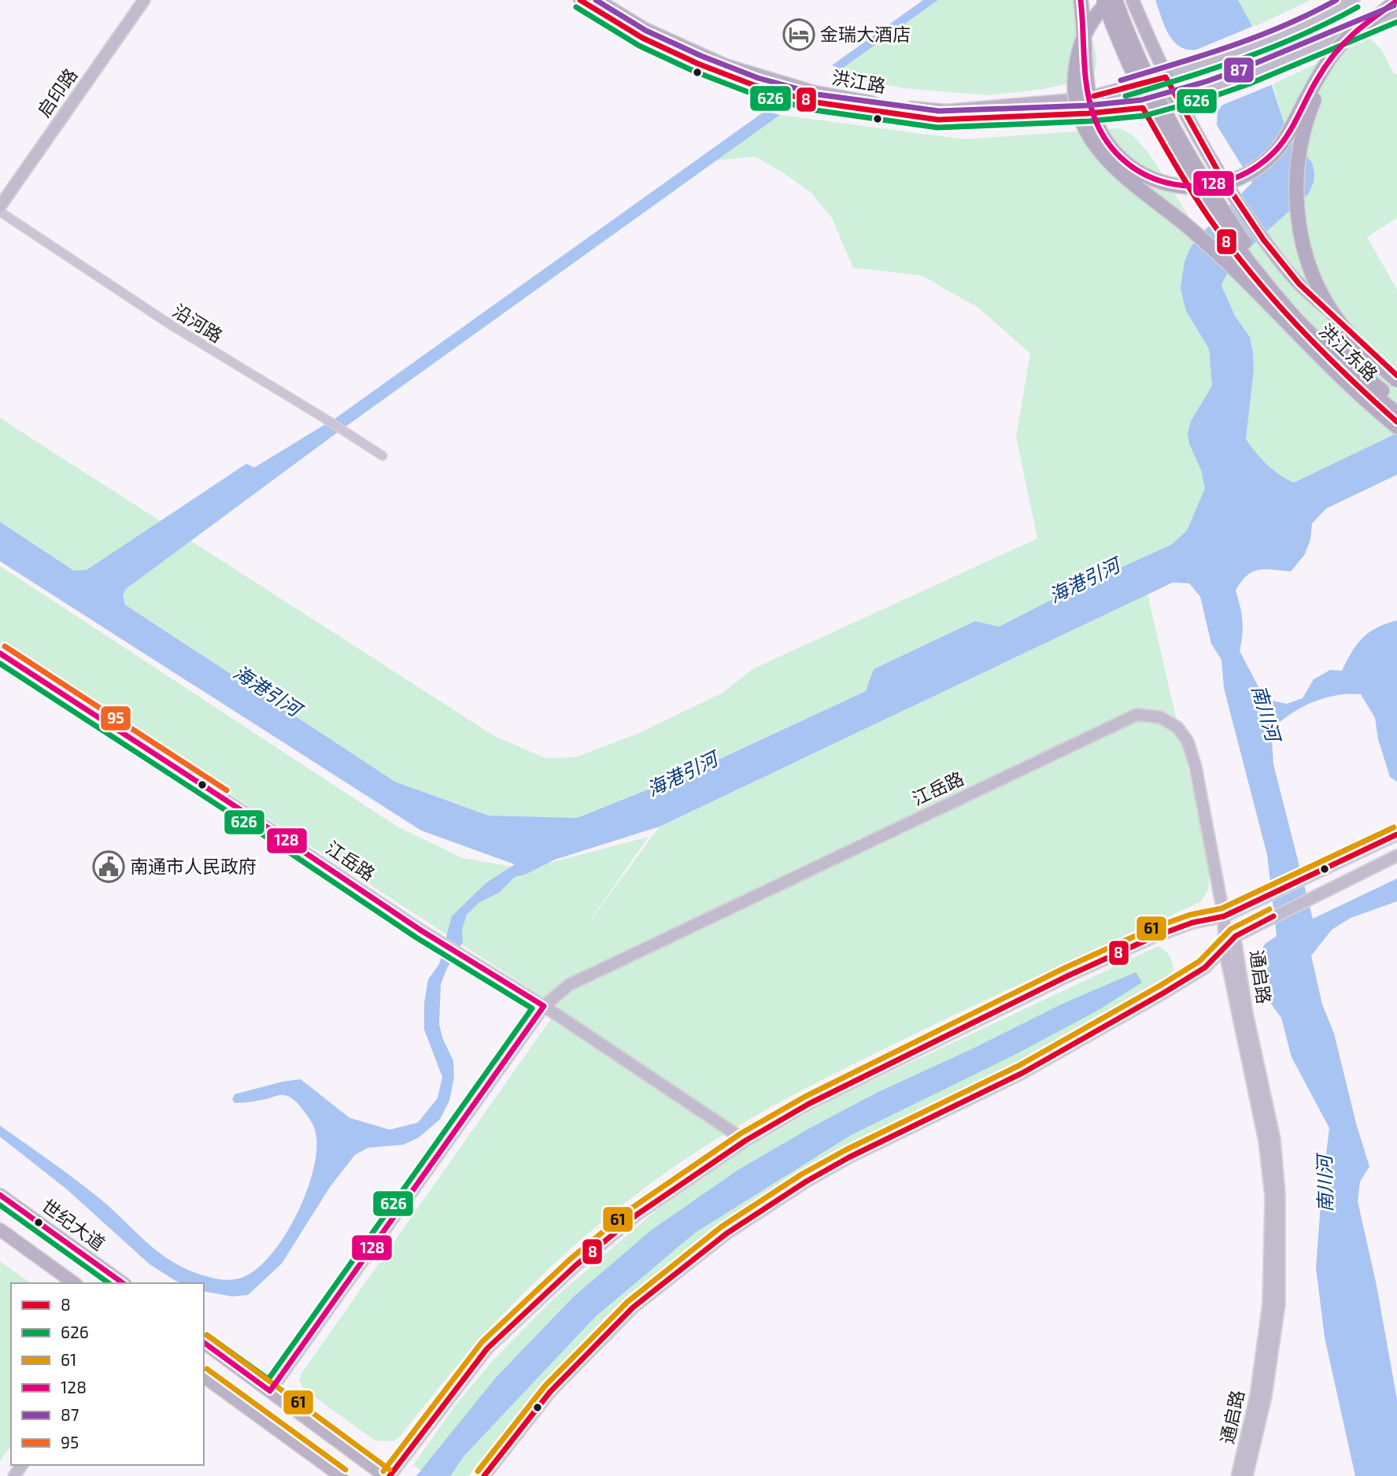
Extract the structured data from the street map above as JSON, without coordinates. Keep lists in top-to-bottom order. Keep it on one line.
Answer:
{"streets":{"main road":["洪江路","洪江东路","世纪大道"],"street":["启印路","沿河路","江岳路","通启路"]},"crossings":[["洪江路","洪江东路"],["江岳路","通启路"]],"water":["海港引河","南川河"],"places":{"hotel":["金瑞大酒店"],"public building":["南通市人民政府"]},"lines":["transit line 8","transit line 128","transit line 87","transit line 626","transit line 95","transit line 61"],"legend":["8","626","61","128","87","95"]}
